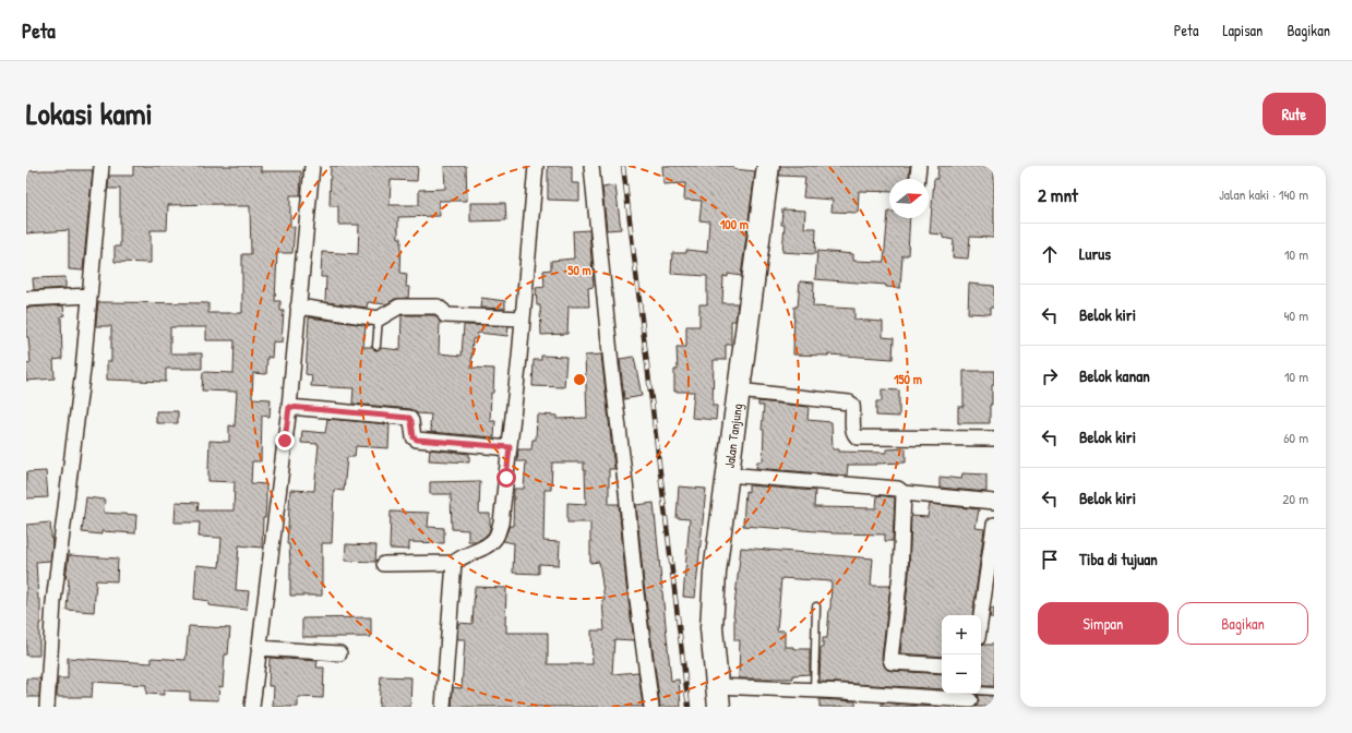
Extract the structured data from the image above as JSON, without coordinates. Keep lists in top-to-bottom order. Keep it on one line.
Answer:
{"streets":{"main road":["Jalan Tanjung"]},"north":"right","page":{"header":"Peta","nav":["Peta","Lapisan","Bagikan"],"title":"Lokasi kami","buttons":["Rute",["Simpan","Bagikan"]],"heading":["2 mnt","Jalan kaki · 140 m"],"list":[["Lurus","10 m"],["Belok kiri","40 m"],["Belok kanan","10 m"],["Belok kiri","60 m"],["Belok kiri","20 m"],"Tiba di tujuan"],"map_buttons":["+","−"]},"rings":["100 m","50 m","150 m"]}
